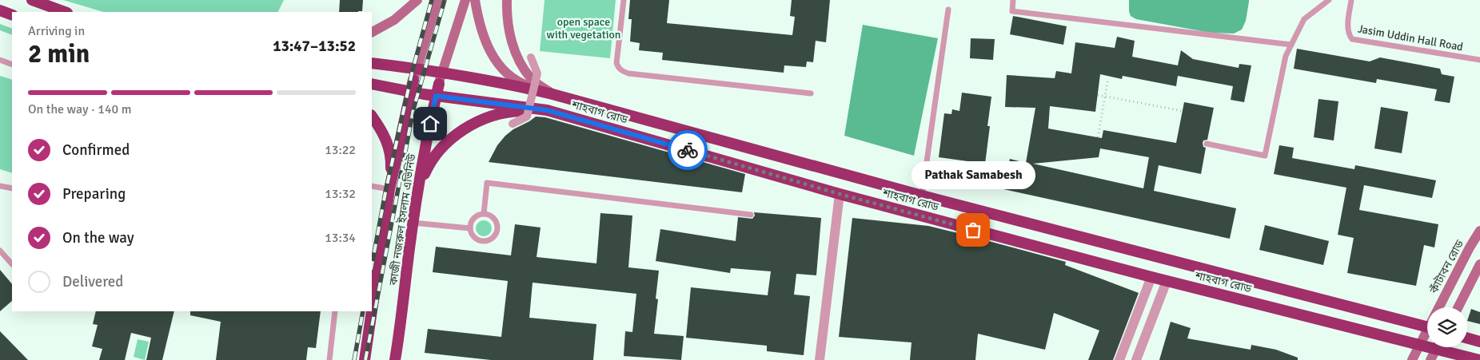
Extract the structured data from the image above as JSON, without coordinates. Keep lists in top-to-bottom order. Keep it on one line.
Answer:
{"streets":{"highway":["শাহবাগ রোড","কাজী নজরুল ইসলাম এভিনিউ"],"main road":["কাঁটাবন রোড"],"lane":["Jasim Uddin Hall Road"]},"crossings":[["শাহবাগ রোড","কাজী নজরুল ইসলাম এভিনিউ"],["শাহবাগ রোড","কাঁটাবন রোড"]],"parks":["open space with vegetation"],"places":["Pathak Samabesh"],"page":{"heading":["2 min","Arriving in","13:47–13:52"],"bar":"On the way · 140 m","list":[["Confirmed","13:22"],["Preparing","13:32"],["On the way","13:34"],"Delivered"],"bubble":"Pathak Samabesh"}}
